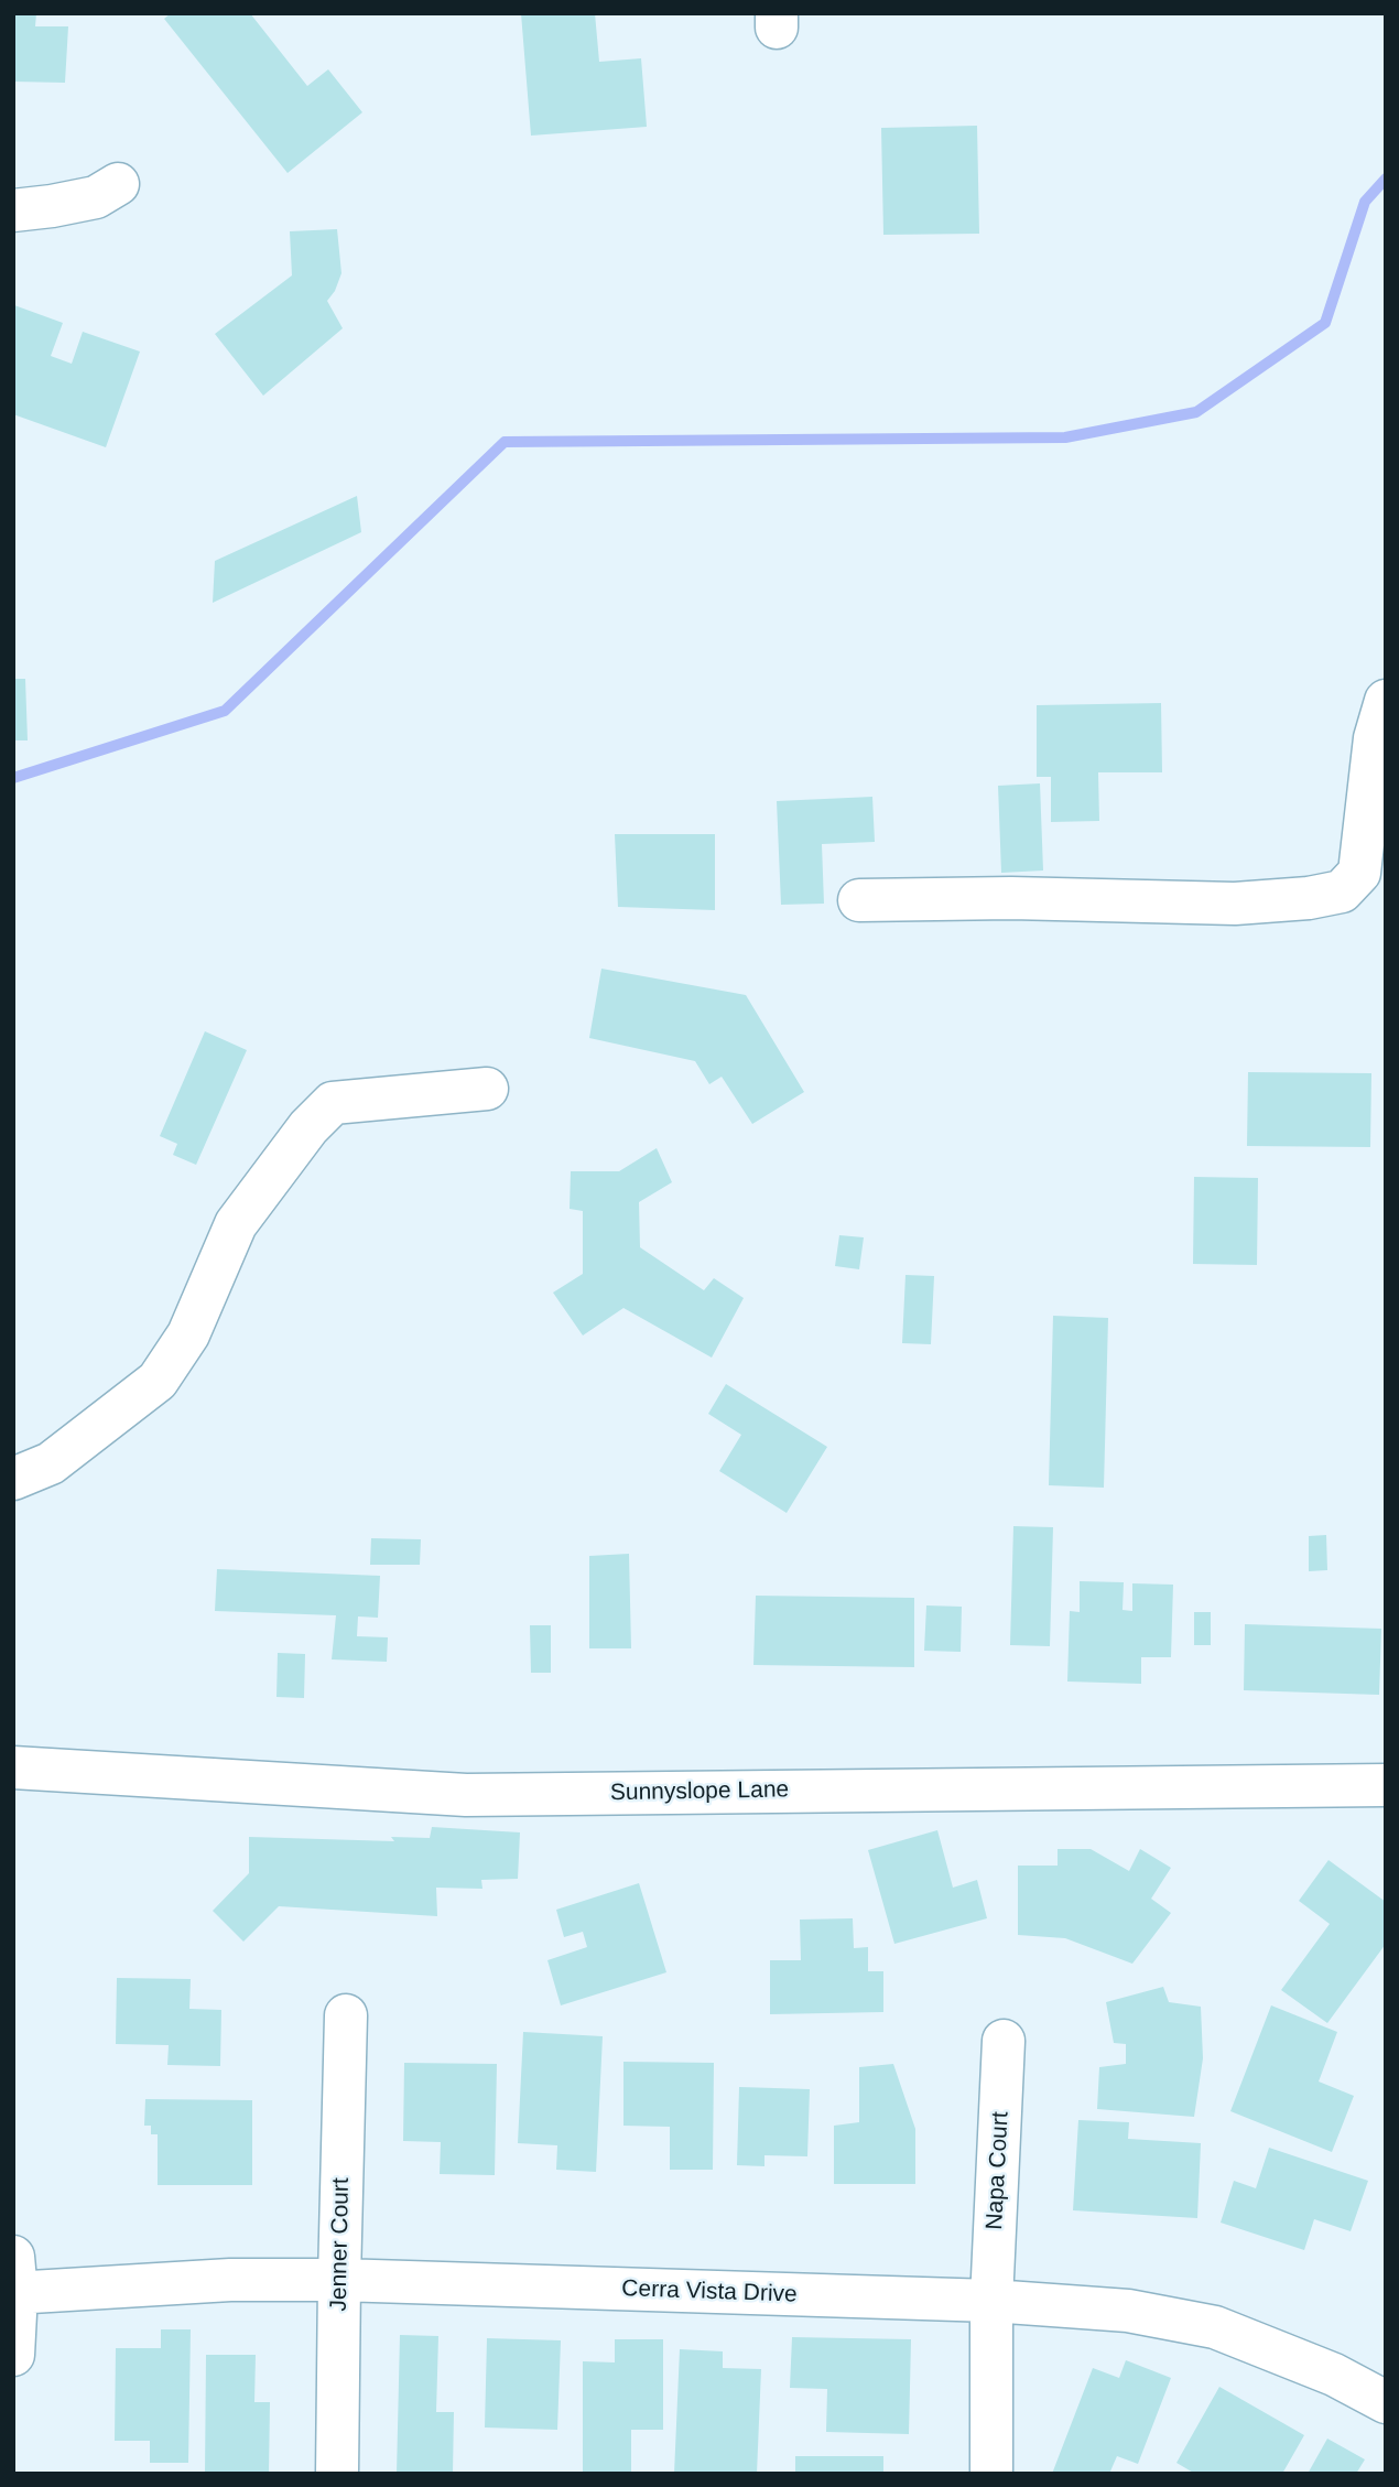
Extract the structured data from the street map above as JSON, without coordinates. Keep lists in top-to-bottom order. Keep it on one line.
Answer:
{"streets":{"street":["Sunnyslope Lane","Napa Court","Jenner Court","Cerra Vista Drive"]},"crossings":[["Napa Court","Cerra Vista Drive"],["Jenner Court","Cerra Vista Drive"]]}
